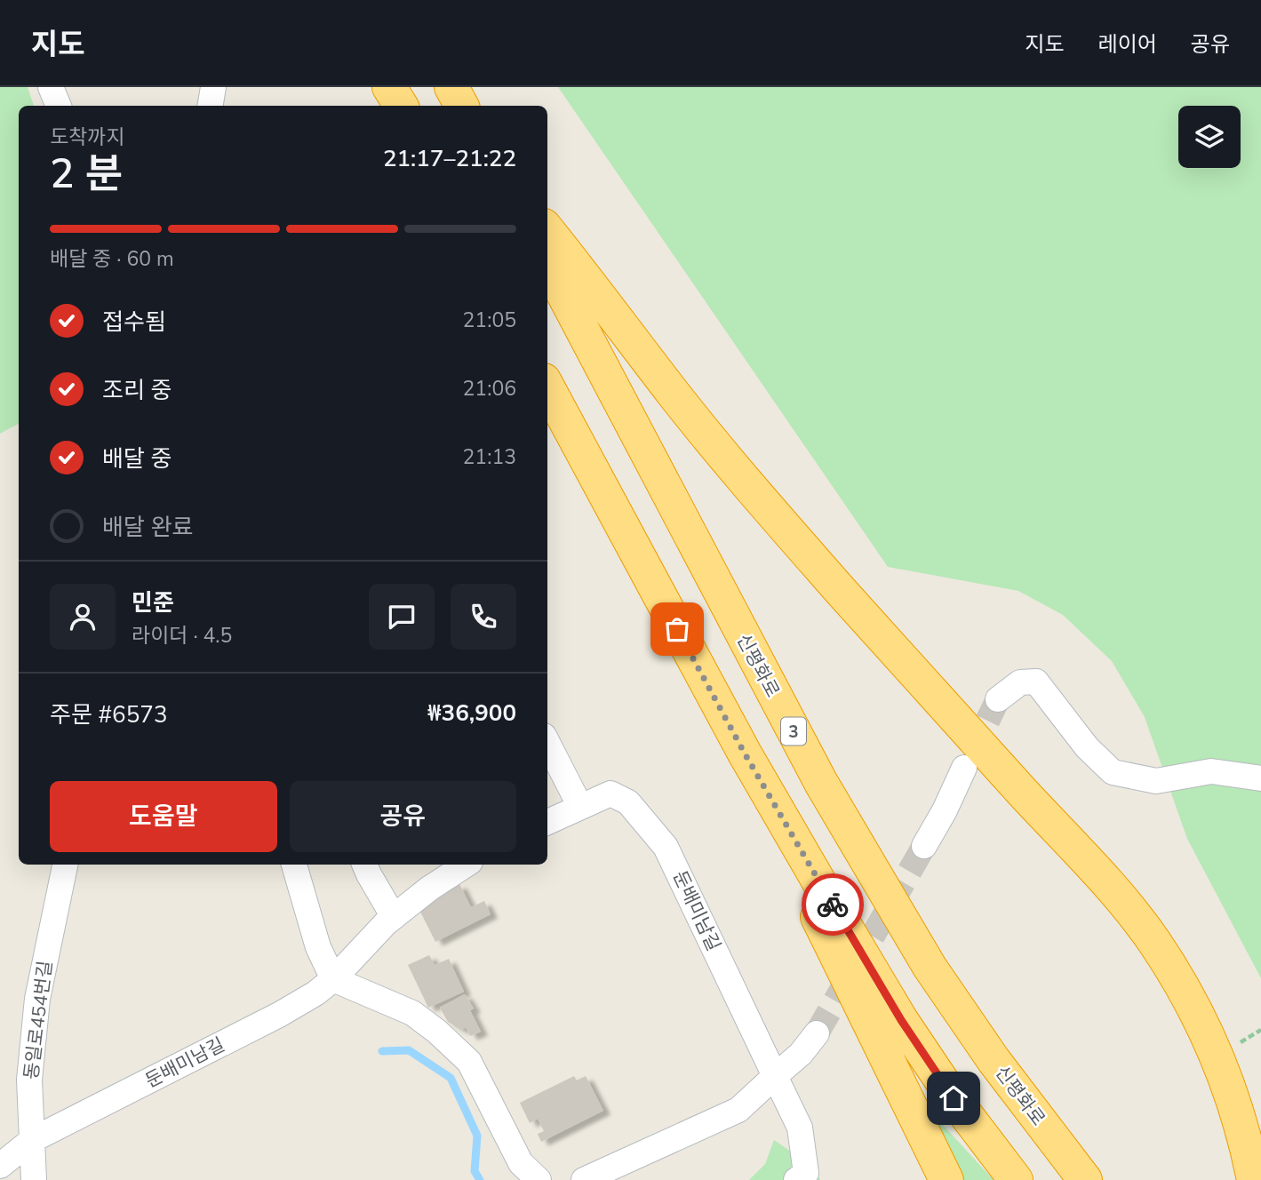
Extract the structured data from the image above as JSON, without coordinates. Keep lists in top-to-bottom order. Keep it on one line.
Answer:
{"streets":{"highway":["신평화로","3"],"street":["둔배미남길","동일로454번길"]},"crossings":[["둔배미남길","동일로454번길"]],"page":{"header":"지도","nav":["지도","레이어","공유"],"heading":["2 분","도착까지","21:17–21:22"],"panel":["민준","라이더 · 4.5","주문 #6573","₩36,900"],"bar":"배달 중 · 60 m","list":[["접수됨","21:05"],["조리 중","21:06"],["배달 중","21:13"],"배달 완료"],"buttons":["도움말","공유"]}}
